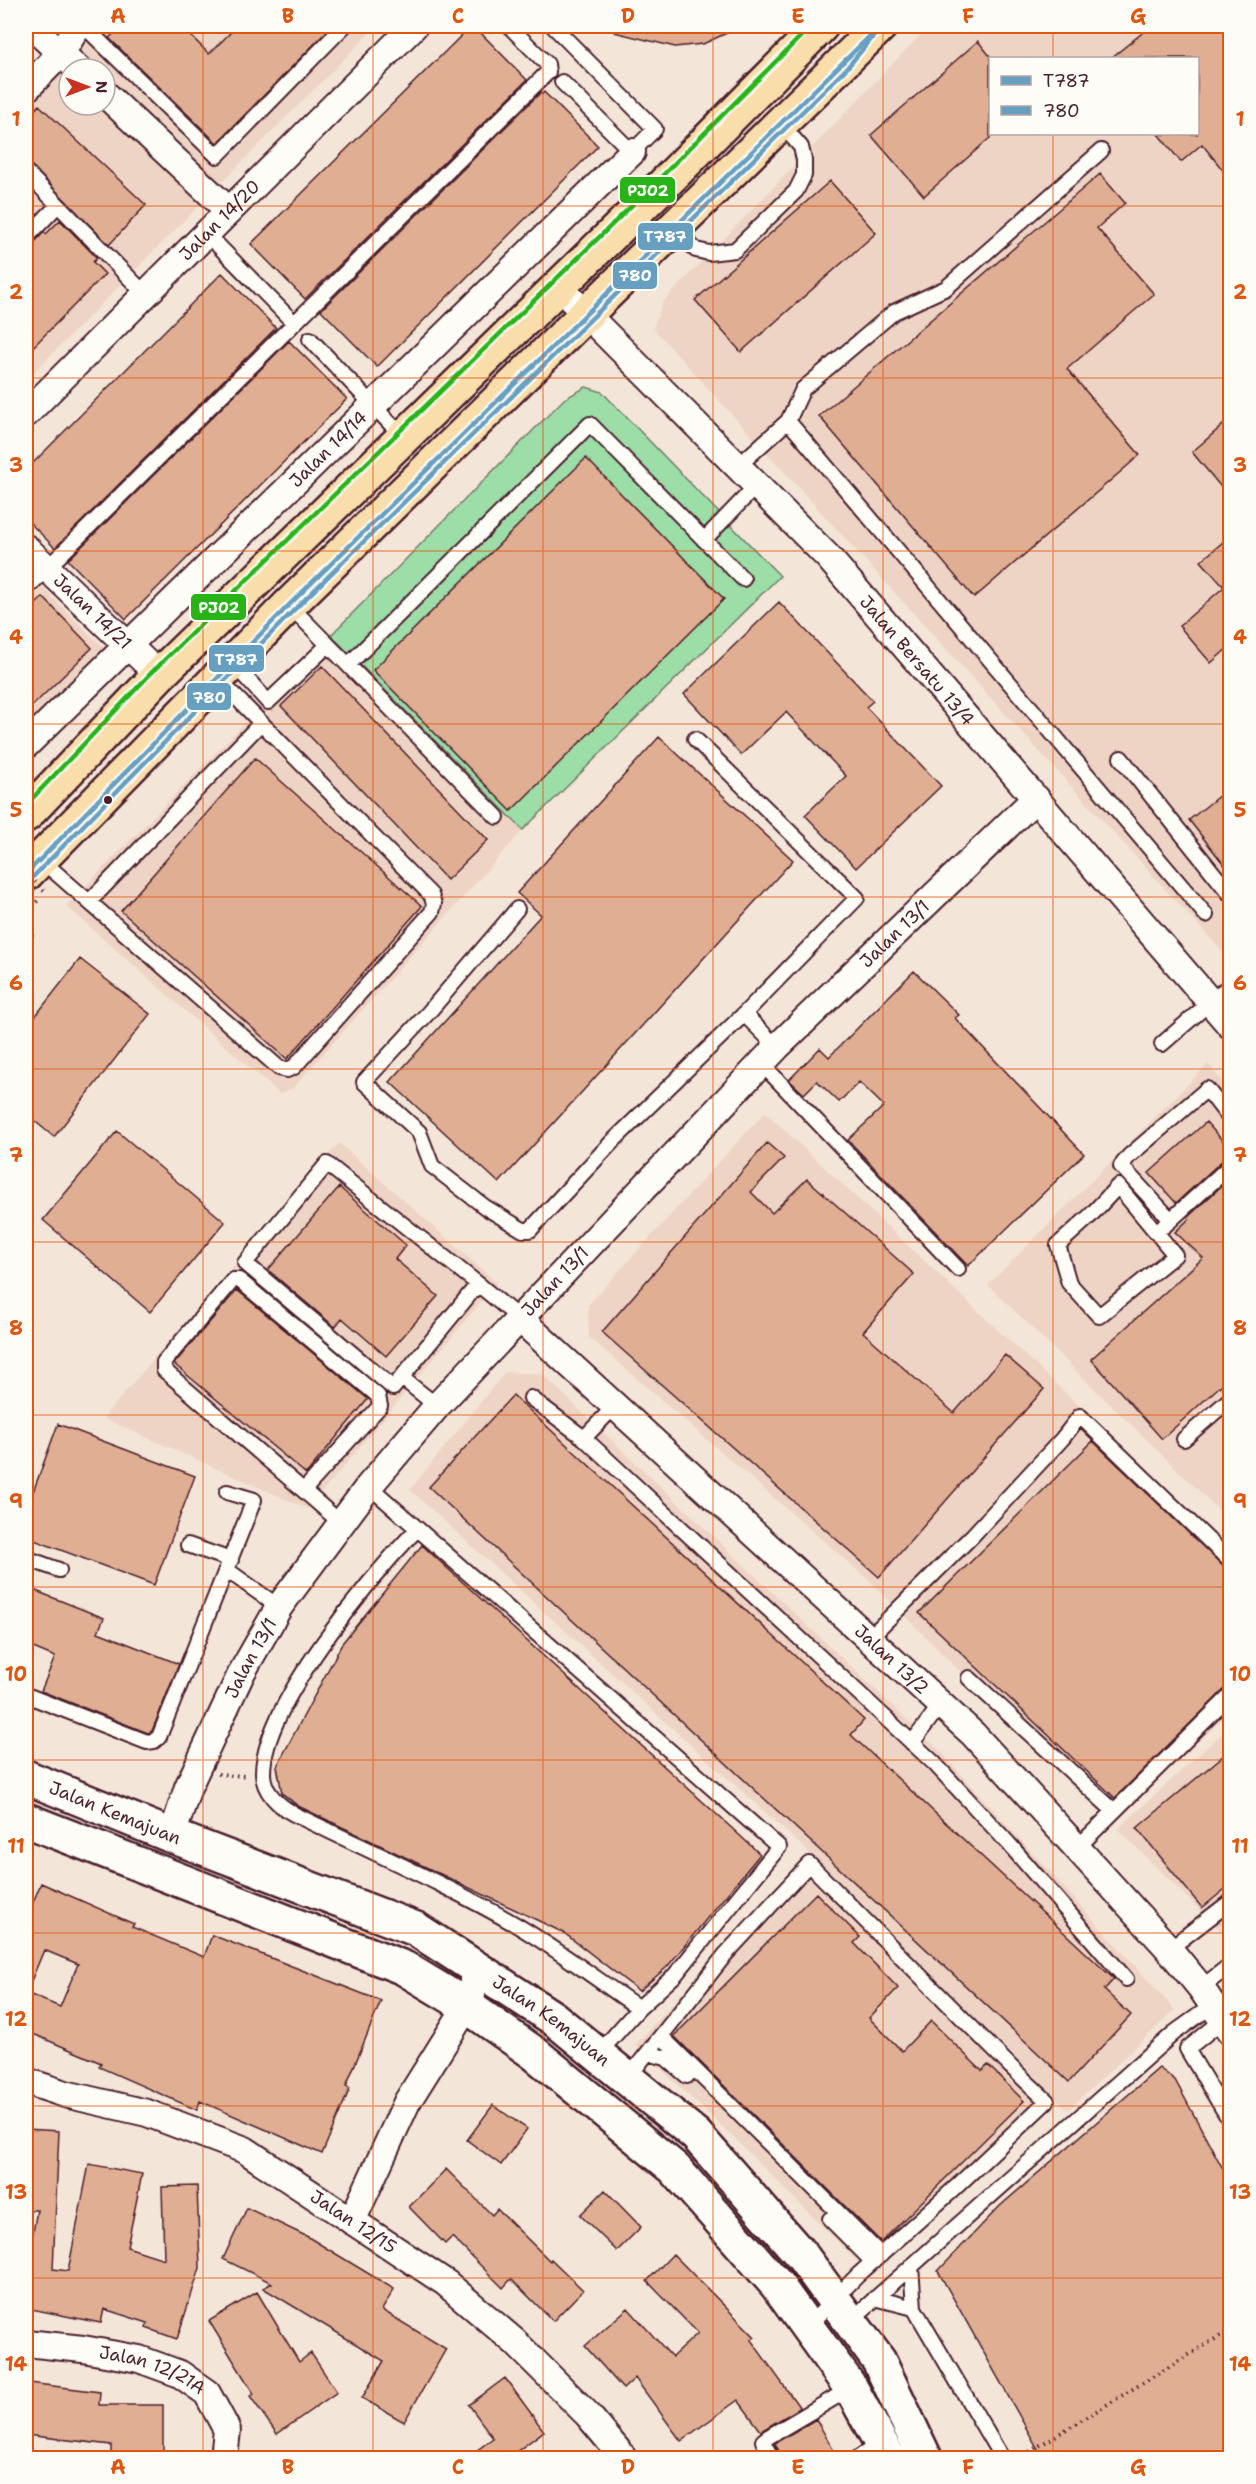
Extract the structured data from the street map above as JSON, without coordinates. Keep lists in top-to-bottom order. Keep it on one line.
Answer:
{"streets":{"main road":["Jalan Kemajuan"],"street":["Jalan 14/20","Jalan 14/14","Jalan 14/21","Jalan Bersatu 13/4","Jalan 13/1","Jalan 13/2","Jalan 12/15","Jalan 12/21A"]},"crossings":[["Jalan 14/14","Jalan 14/21"],["Jalan Bersatu 13/4","Jalan 13/1"],["Jalan 13/1","Jalan 13/2"],["Jalan 13/1","Jalan Kemajuan"]],"lines":["transit line T787","transit line PJ02","transit line 780"],"legend":["T787","780"],"north":"right","grid":{"columns":["A","B","C","D","E","F","G"],"rows":["1","2","3","4","5","6","7","8","9","10","11","12","13","14"]}}
